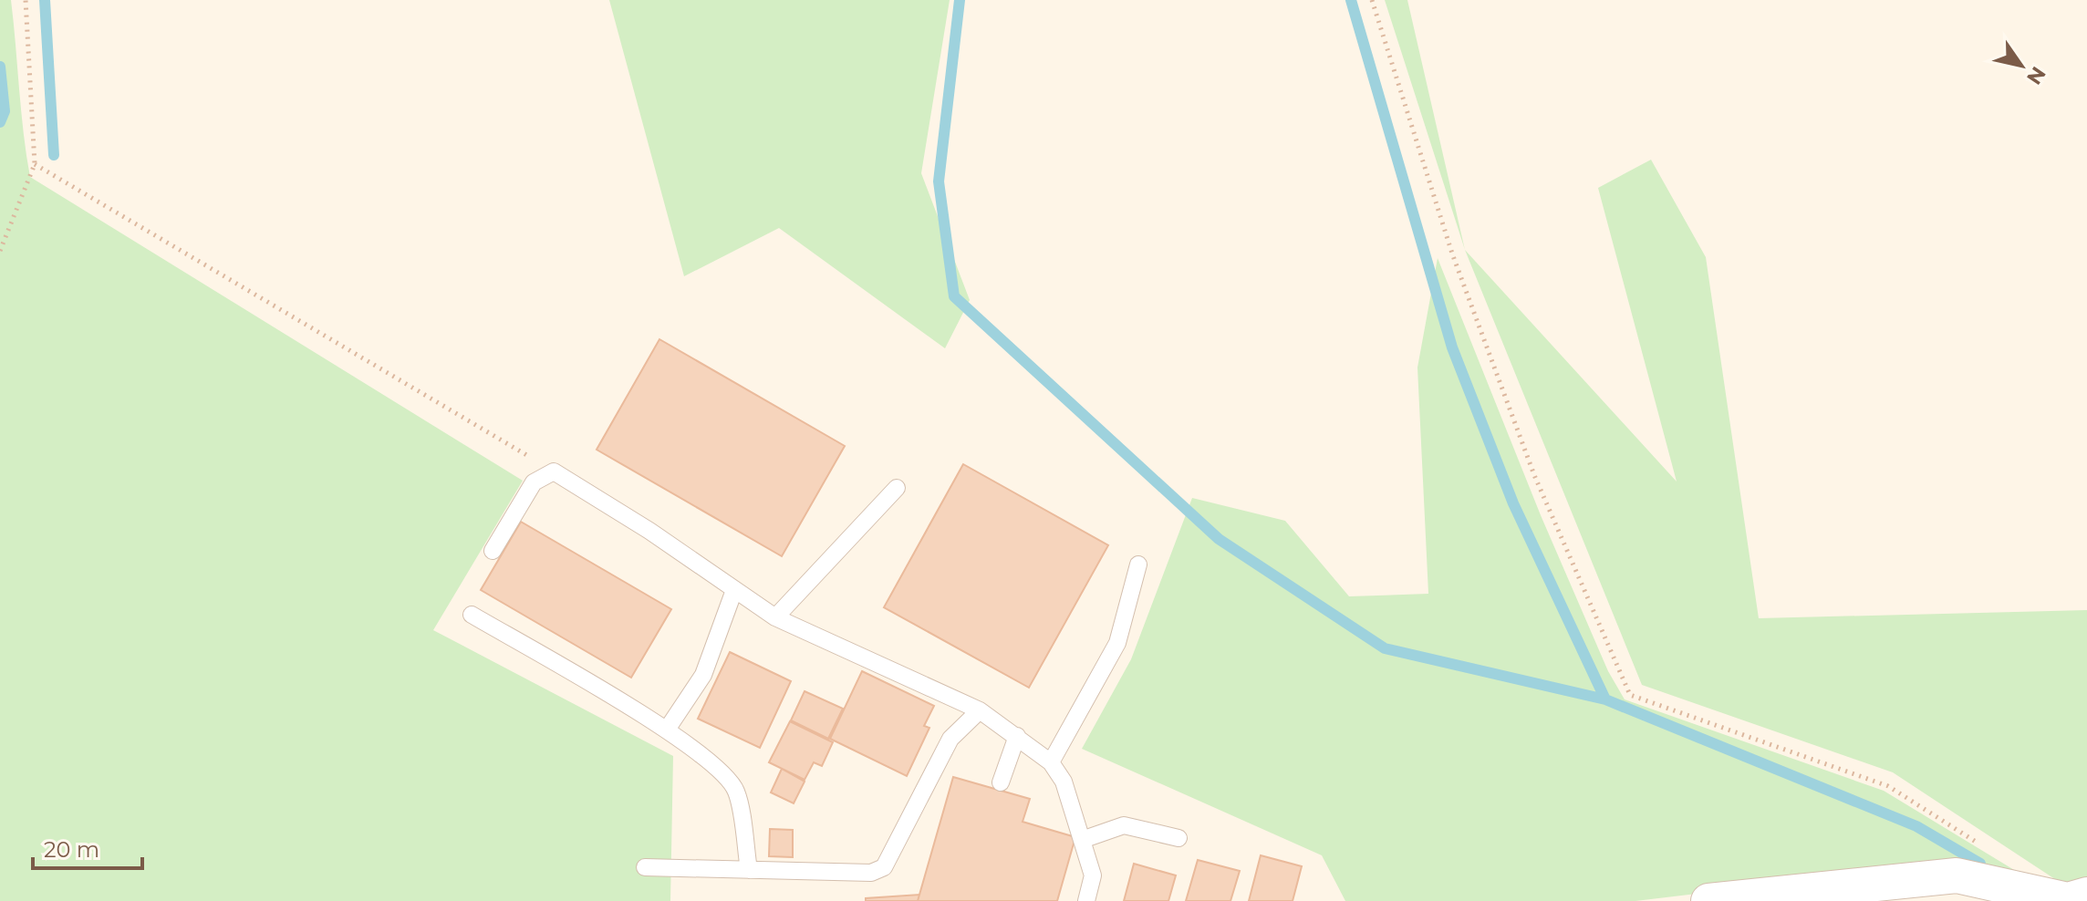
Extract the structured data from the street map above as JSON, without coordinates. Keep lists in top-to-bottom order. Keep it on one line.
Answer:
{"scale_bar":"20 m","north":"bottom right"}
